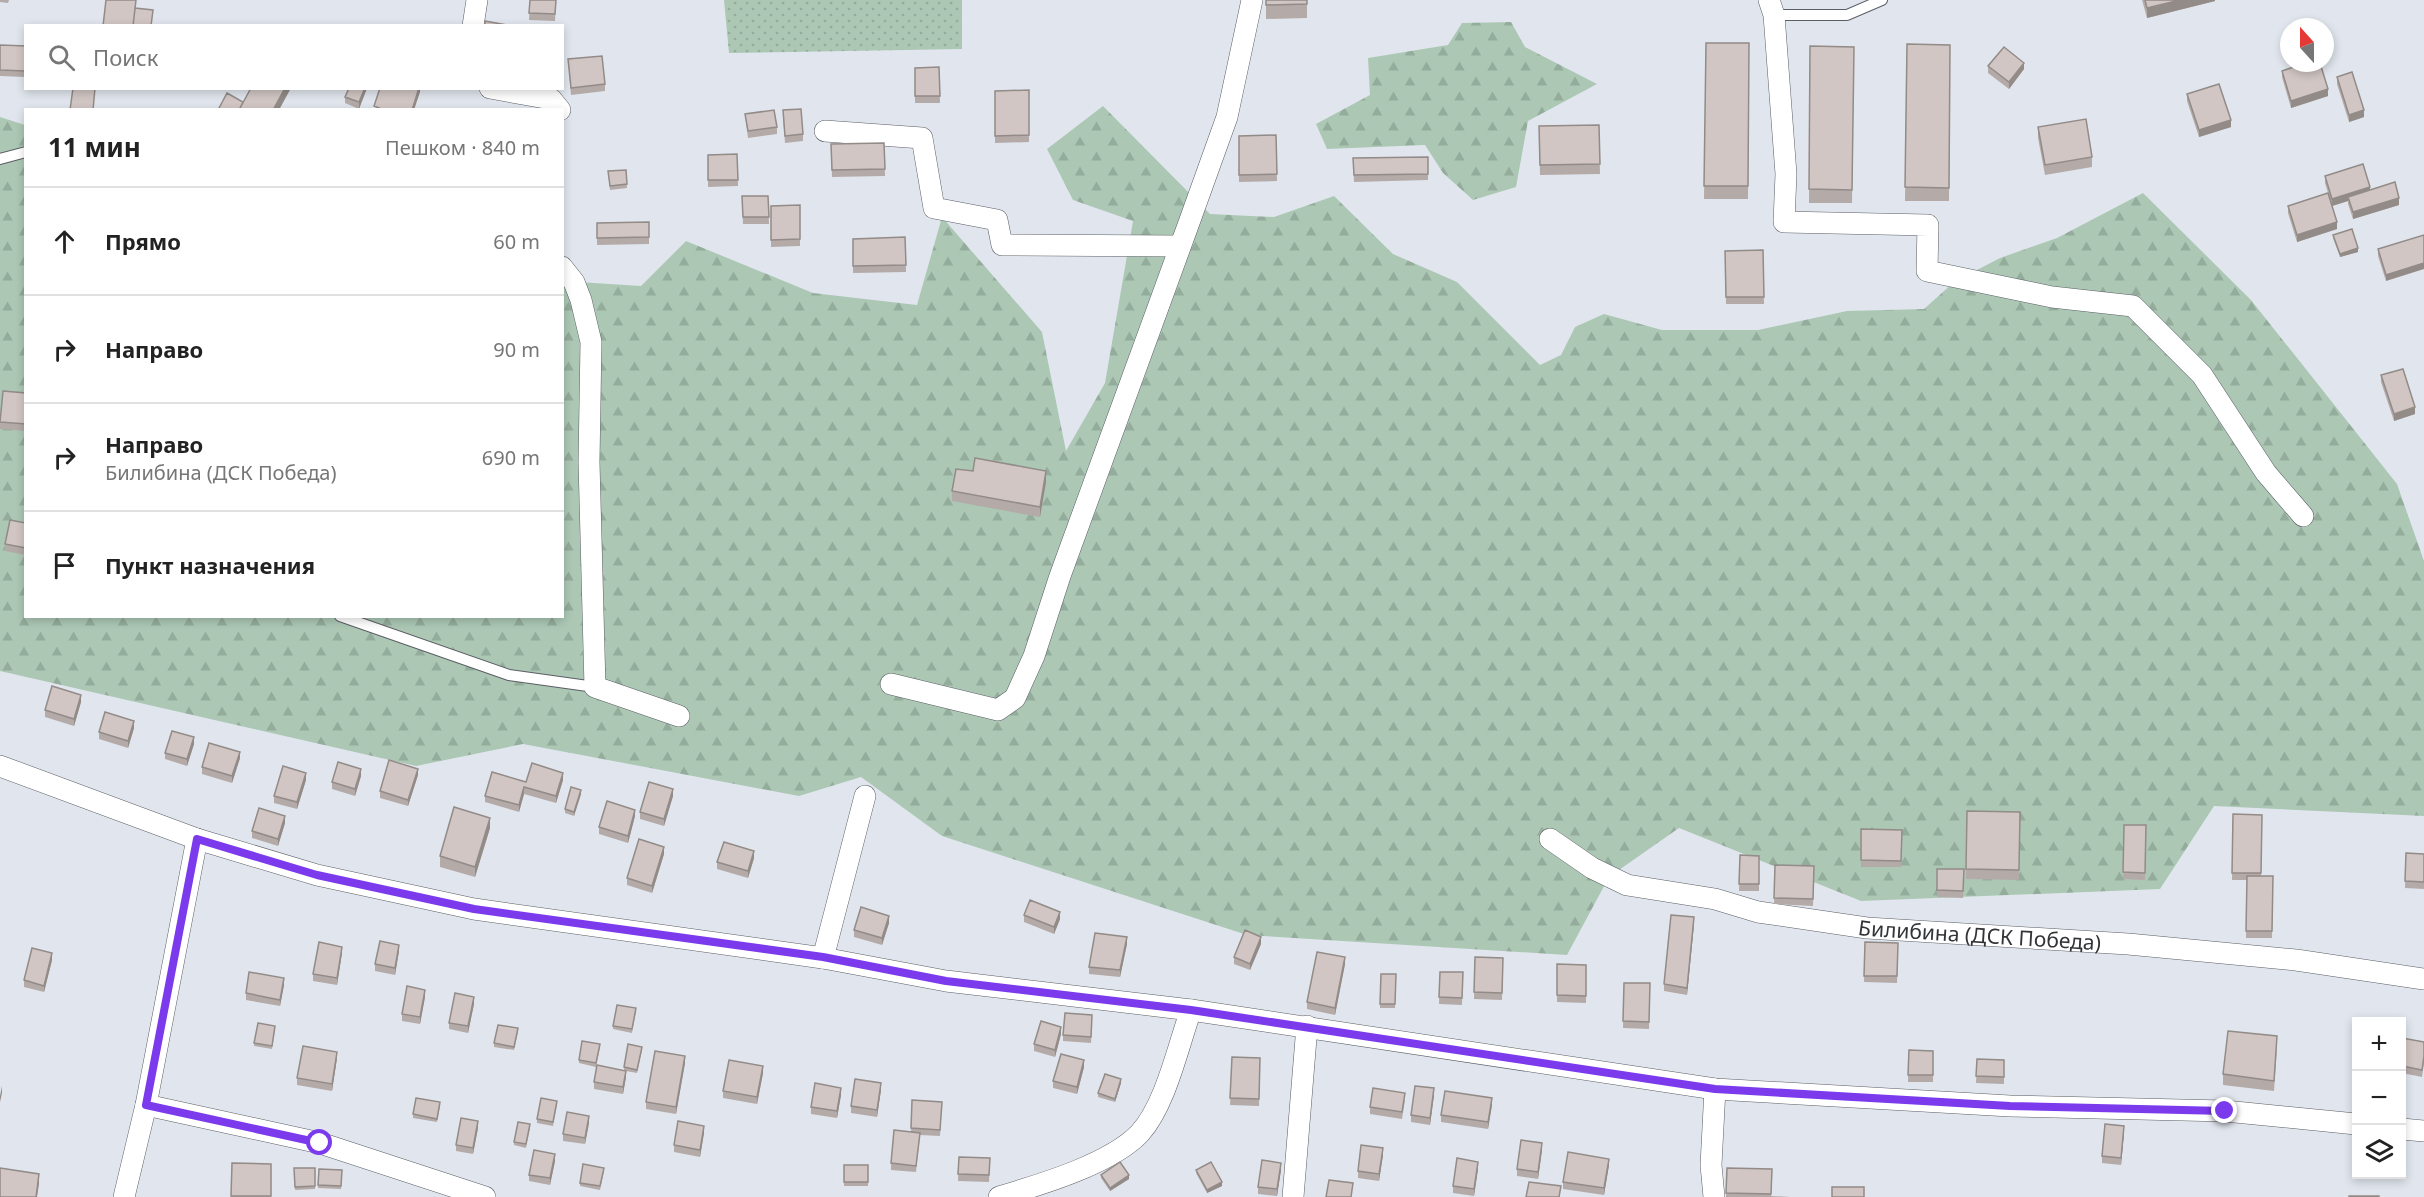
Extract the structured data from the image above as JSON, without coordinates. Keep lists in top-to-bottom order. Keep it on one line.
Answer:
{"streets":{"street":["Билибина (ДСК Победа)"]},"north":"top","page":{"search":"Поиск","heading":["11 мин","Пешком · 840 m"],"list":[["Прямо","60 m"],["Направо","90 m"],["Направо","Билибина (ДСК Победа)","690 m"],"Пункт назначения"],"map_buttons":["+","−"]}}
